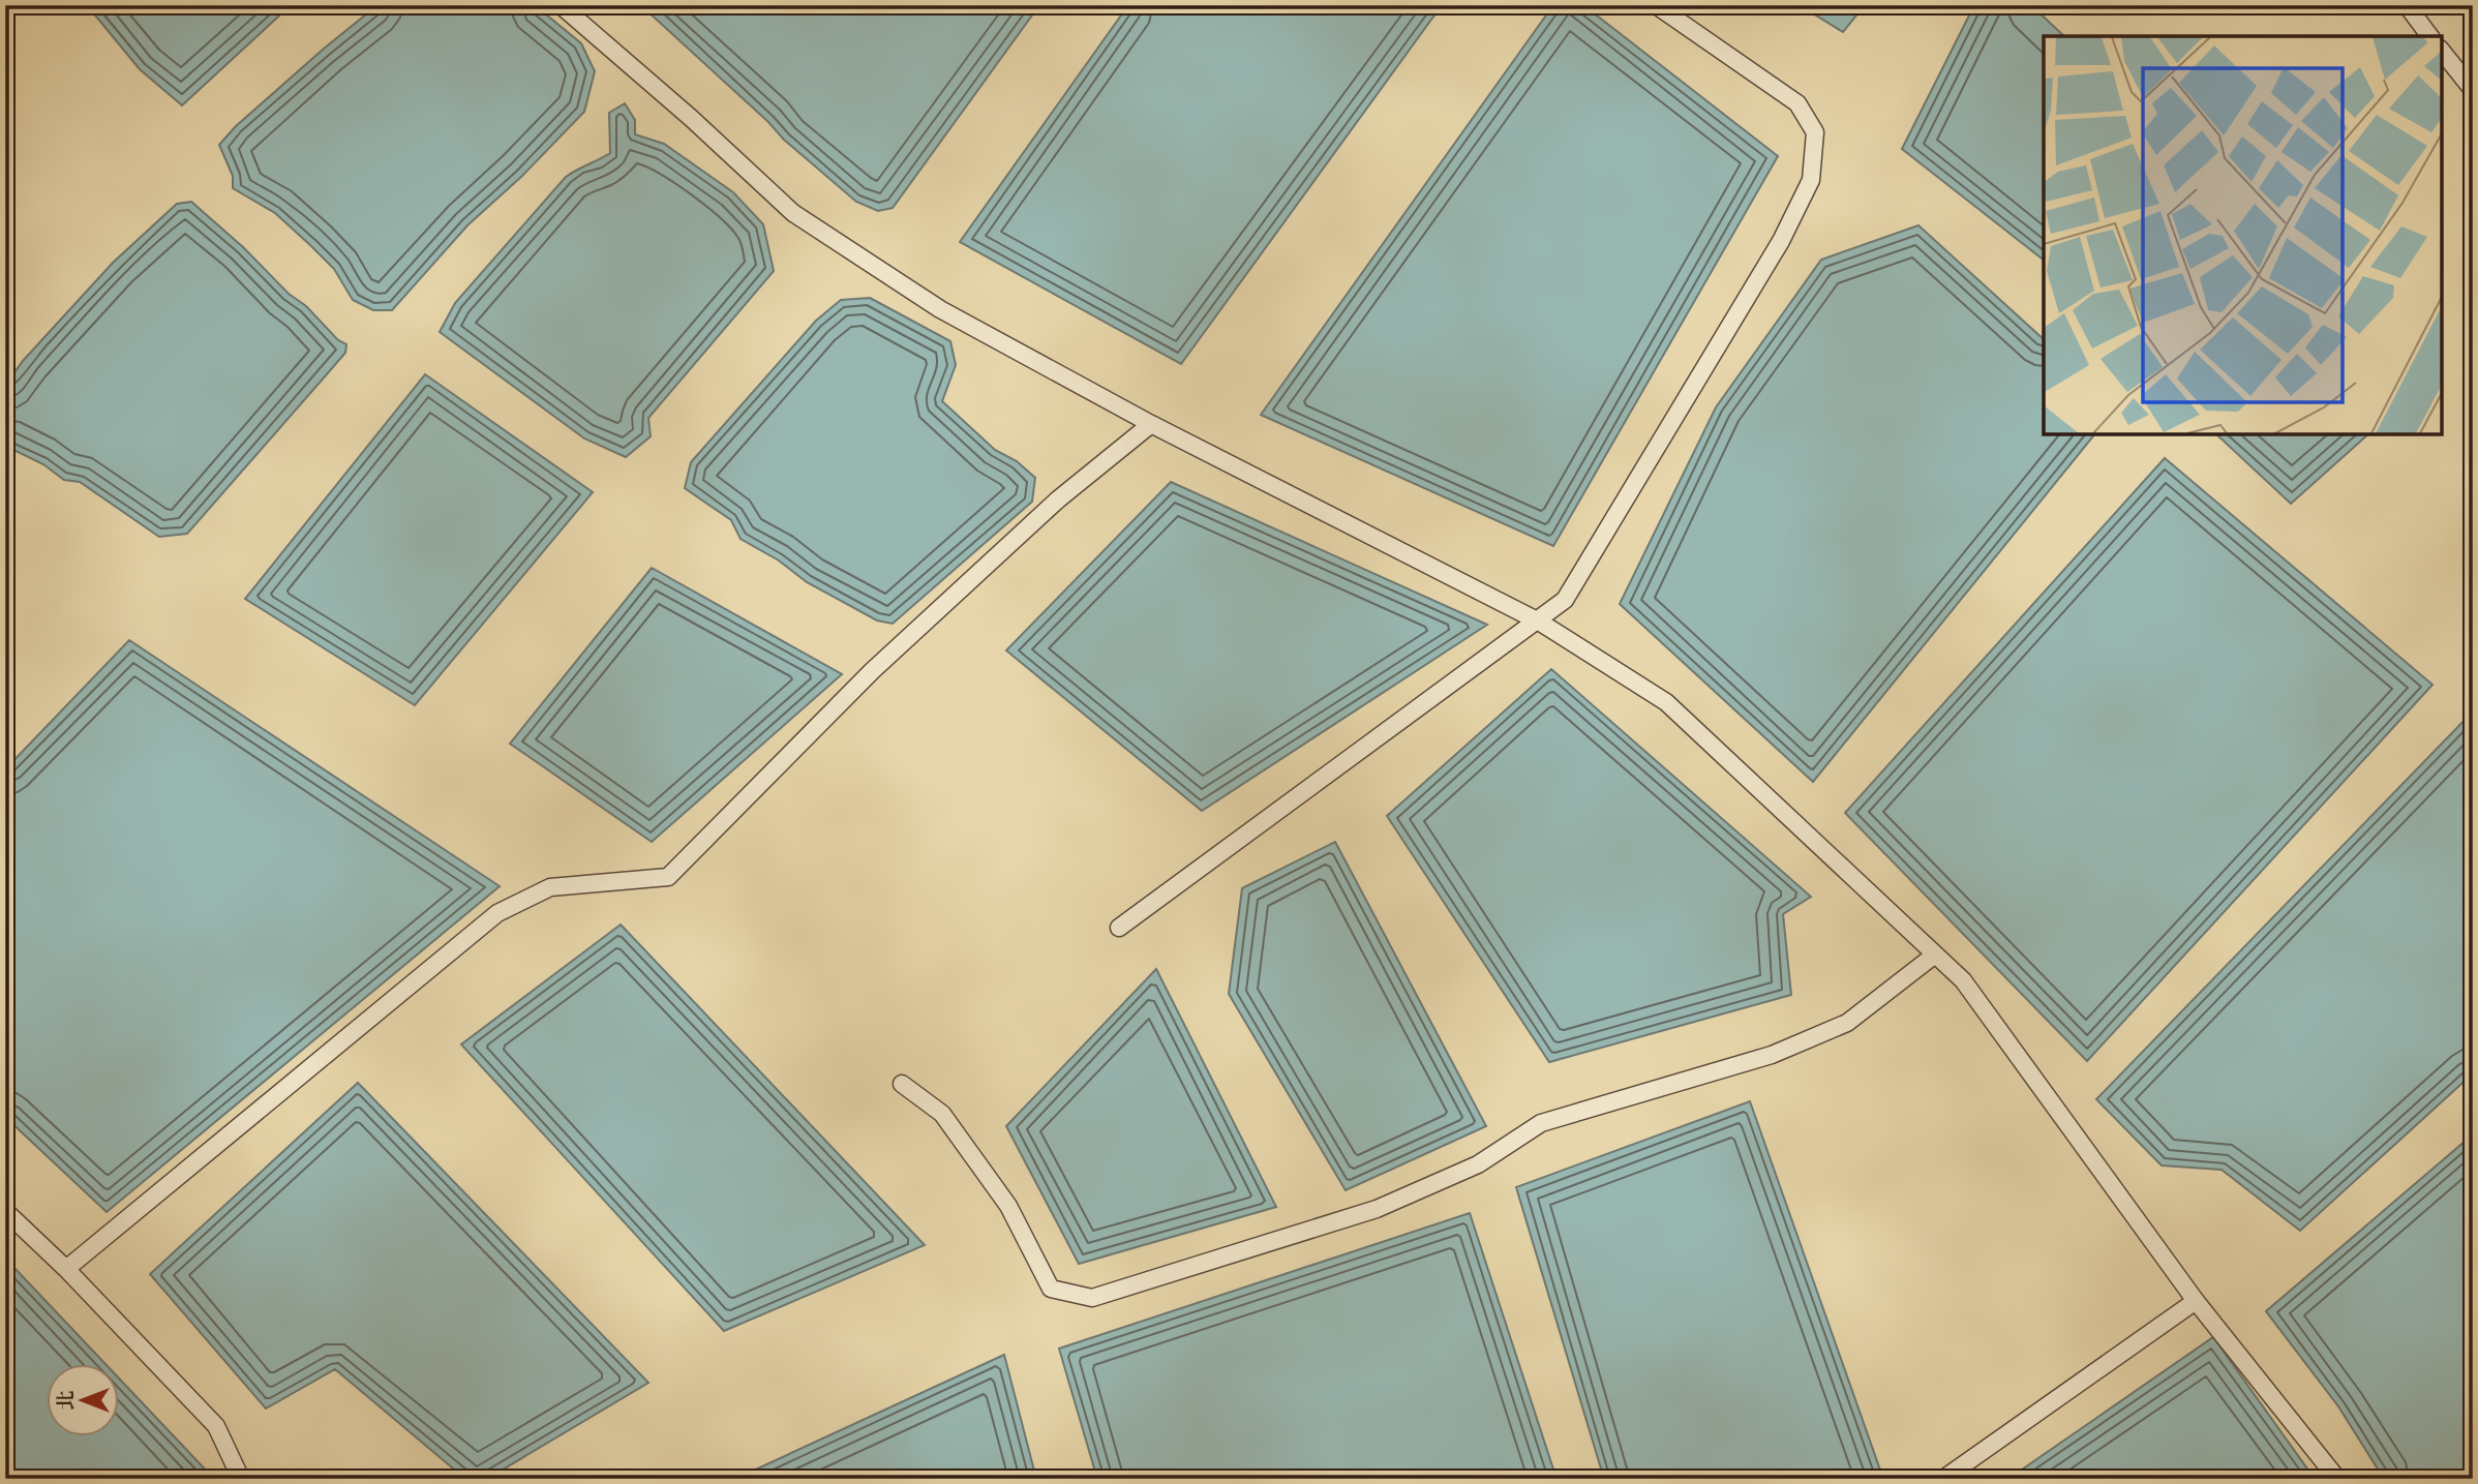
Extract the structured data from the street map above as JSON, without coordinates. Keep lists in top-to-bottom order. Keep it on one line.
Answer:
{"north":"left"}
